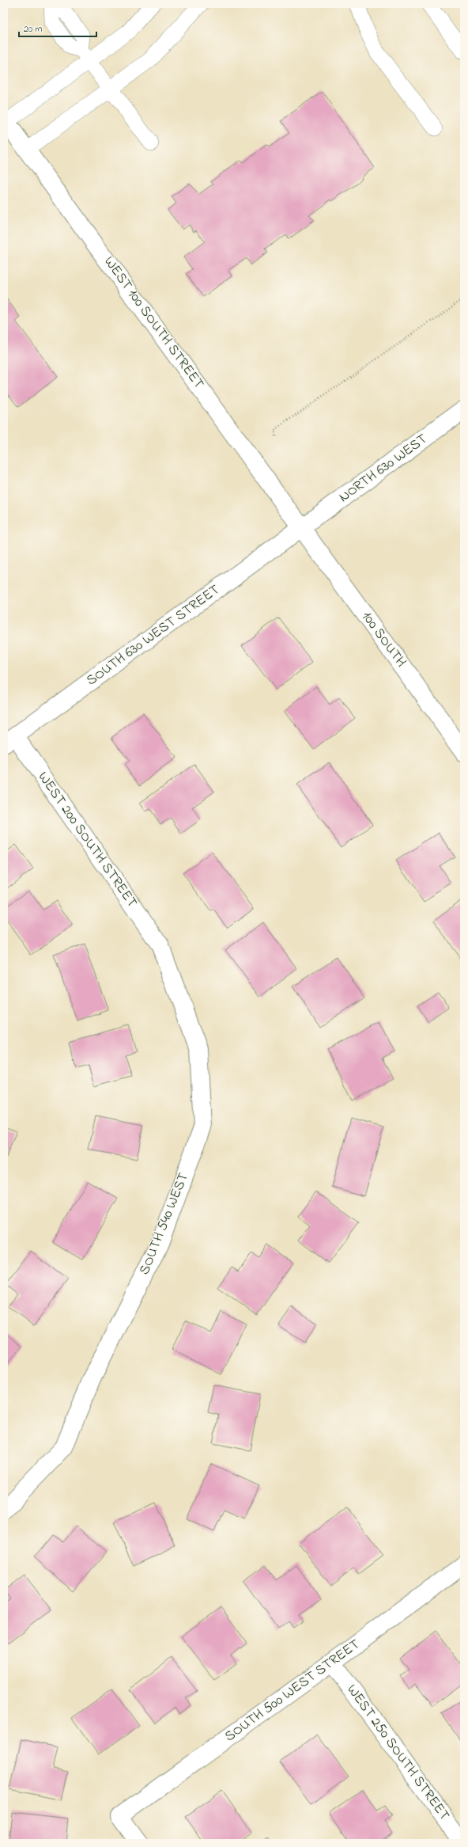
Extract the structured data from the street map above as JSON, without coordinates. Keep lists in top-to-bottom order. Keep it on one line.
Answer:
{"streets":{"street":["WEST 100 SOUTH STREET","NORTH 630 WEST","SOUTH 630 WEST STREET","100 SOUTH","WEST 200 SOUTH STREET","SOUTH 540 WEST","SOUTH 500 WEST STREET","WEST 250 SOUTH STREET"]},"crossings":[["WEST 100 SOUTH STREET","NORTH 630 WEST"],["WEST 100 SOUTH STREET","SOUTH 630 WEST STREET"],["WEST 100 SOUTH STREET","100 SOUTH"],["NORTH 630 WEST","SOUTH 630 WEST STREET"],["NORTH 630 WEST","100 SOUTH"],["SOUTH 630 WEST STREET","100 SOUTH"],["SOUTH 630 WEST STREET","WEST 200 SOUTH STREET"],["WEST 200 SOUTH STREET","SOUTH 540 WEST"],["SOUTH 500 WEST STREET","WEST 250 SOUTH STREET"]],"scale_bar":"20 m"}
